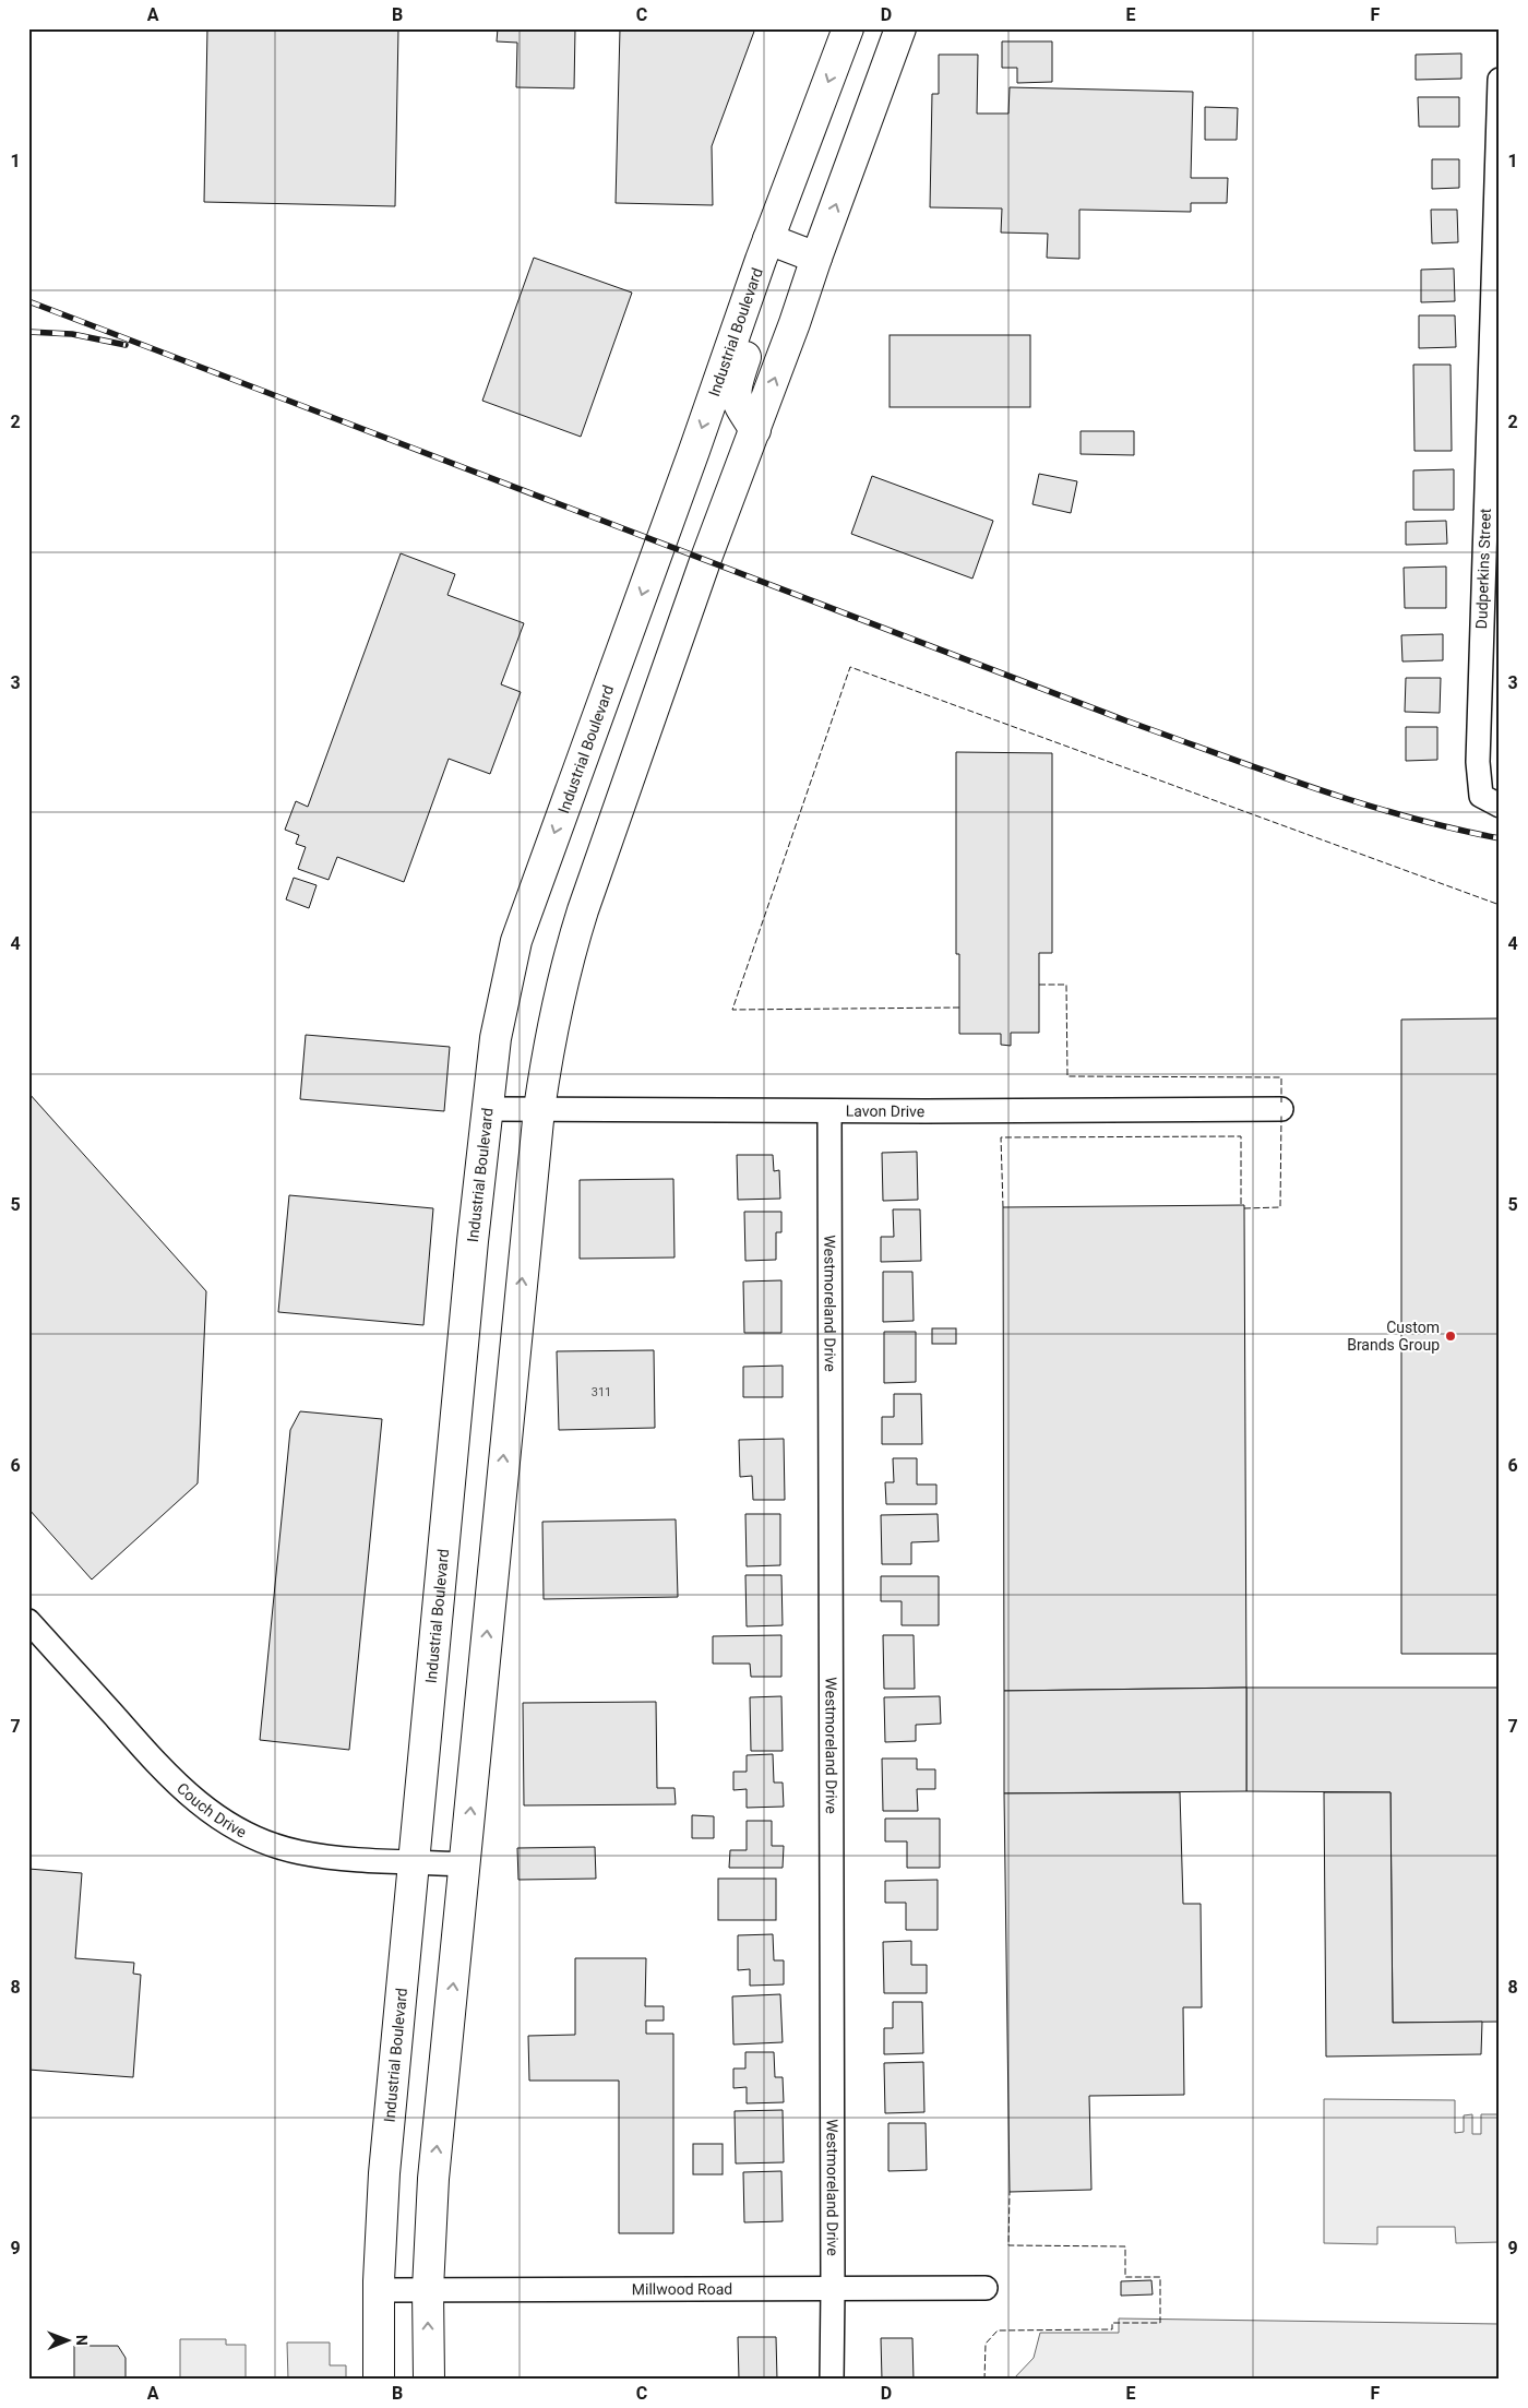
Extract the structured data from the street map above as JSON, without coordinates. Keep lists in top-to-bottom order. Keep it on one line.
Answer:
{"streets":{"main road":["Industrial Boulevard"],"street":["Dudperkins Street","Lavon Drive","Westmoreland Drive","Couch Drive","Millwood Road"]},"crossings":[["Industrial Boulevard","Lavon Drive"],["Industrial Boulevard","Couch Drive"],["Industrial Boulevard","Millwood Road"],["Lavon Drive","Westmoreland Drive"],["Westmoreland Drive","Millwood Road"]],"places":["Custom Brands Group"],"house_numbers":["311"],"north":"right","grid":{"columns":["A","B","C","D","E","F"],"rows":["1","2","3","4","5","6","7","8","9"]}}
